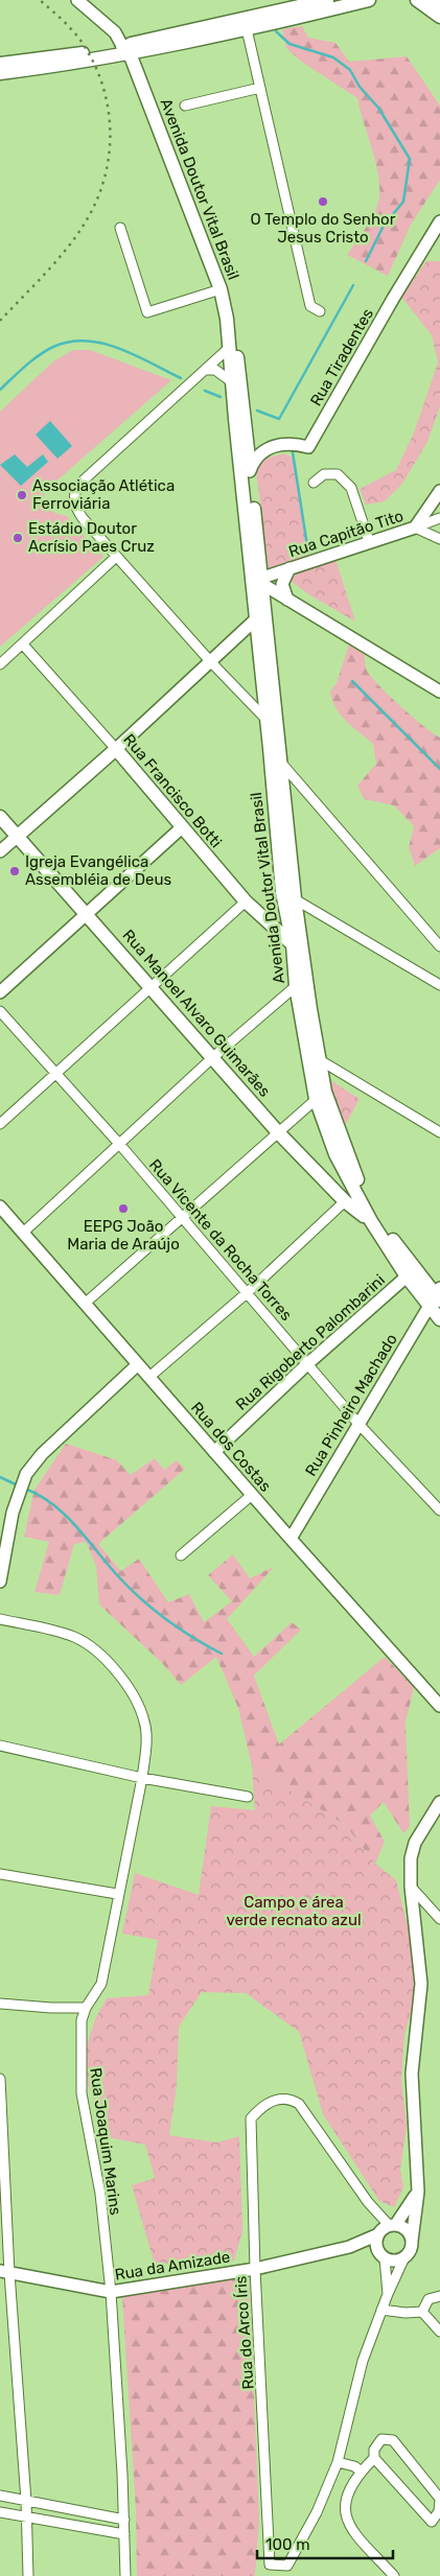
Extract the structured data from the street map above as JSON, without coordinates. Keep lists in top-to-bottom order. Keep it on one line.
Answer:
{"streets":{"main road":["Avenida Doutor Vital Brasil","Rua Francisco Botti","Rua Manoel Alvaro Guimarães"],"street":["Rua Tiradentes","Rua Capitão Tito","Rua Vicente da Rocha Torres","Rua Rigoberto Palombarini","Rua Pinheiro Machado","Rua dos Costas","Rua Joaquim Marins","Rua da Amizade","Rua do Arco Íris"]},"crossings":[["Avenida Doutor Vital Brasil","Rua Tiradentes"],["Avenida Doutor Vital Brasil","Rua Capitão Tito"],["Avenida Doutor Vital Brasil","Rua Francisco Botti"],["Avenida Doutor Vital Brasil","Rua Manoel Alvaro Guimarães"],["Avenida Doutor Vital Brasil","Rua Rigoberto Palombarini"],["Avenida Doutor Vital Brasil","Rua Pinheiro Machado"],["Rua Vicente da Rocha Torres","Rua Rigoberto Palombarini"],["Rua Vicente da Rocha Torres","Rua Pinheiro Machado"],["Rua Rigoberto Palombarini","Rua dos Costas"],["Rua Pinheiro Machado","Rua dos Costas"],["Rua Joaquim Marins","Rua da Amizade"],["Rua da Amizade","Rua do Arco Íris"]],"parks":["Campo e área verde recnato azul"],"places":["O Templo do Senhor Jesus Cristo","Associação Atlética Ferroviária","Estádio Doutor Acrísio Paes Cruz","Igreja Evangélica Assembléia de Deus","EEPG João Maria de Araújo"],"scale_bar":"100 m"}
